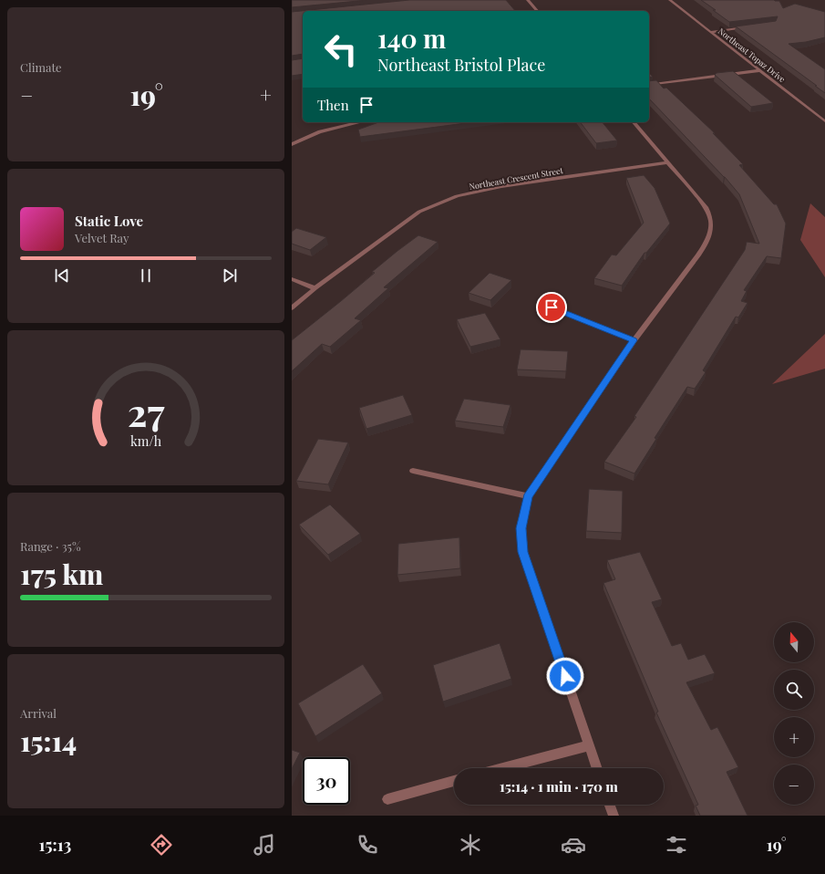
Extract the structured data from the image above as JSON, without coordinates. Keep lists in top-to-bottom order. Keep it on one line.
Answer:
{"streets":{"street":["Northeast Topaz Drive","Northeast Crescent Street"]},"north":"top","page":{"tile":["Climate",["Range · 35%","175 km"],["Arrival","15:14"]],"turn":["140 m","Northeast Bristol Place"],"heat":["−","19°","+"],"then":"Then","song":["Static Love","Velvet Ray"],"map_buttons":["+","−"],"limit":"30","trip":"15:14 · 1 min · 170 m","tabs":["15:13","19°"],"gauge":["27","km/h"]}}
